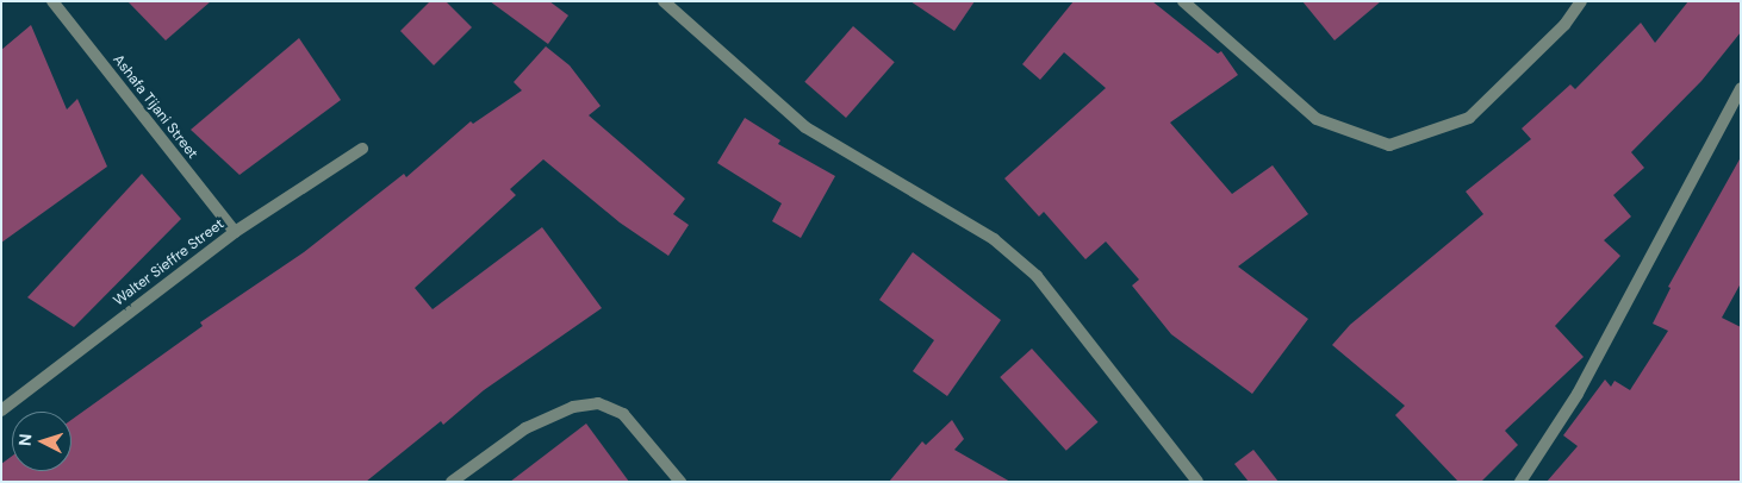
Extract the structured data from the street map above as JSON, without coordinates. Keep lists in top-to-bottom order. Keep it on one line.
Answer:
{"streets":{"street":["Ashafa Tijani Street","Walter Sieffre Street"]},"crossings":[["Ashafa Tijani Street","Walter Sieffre Street"]],"north":"left"}
